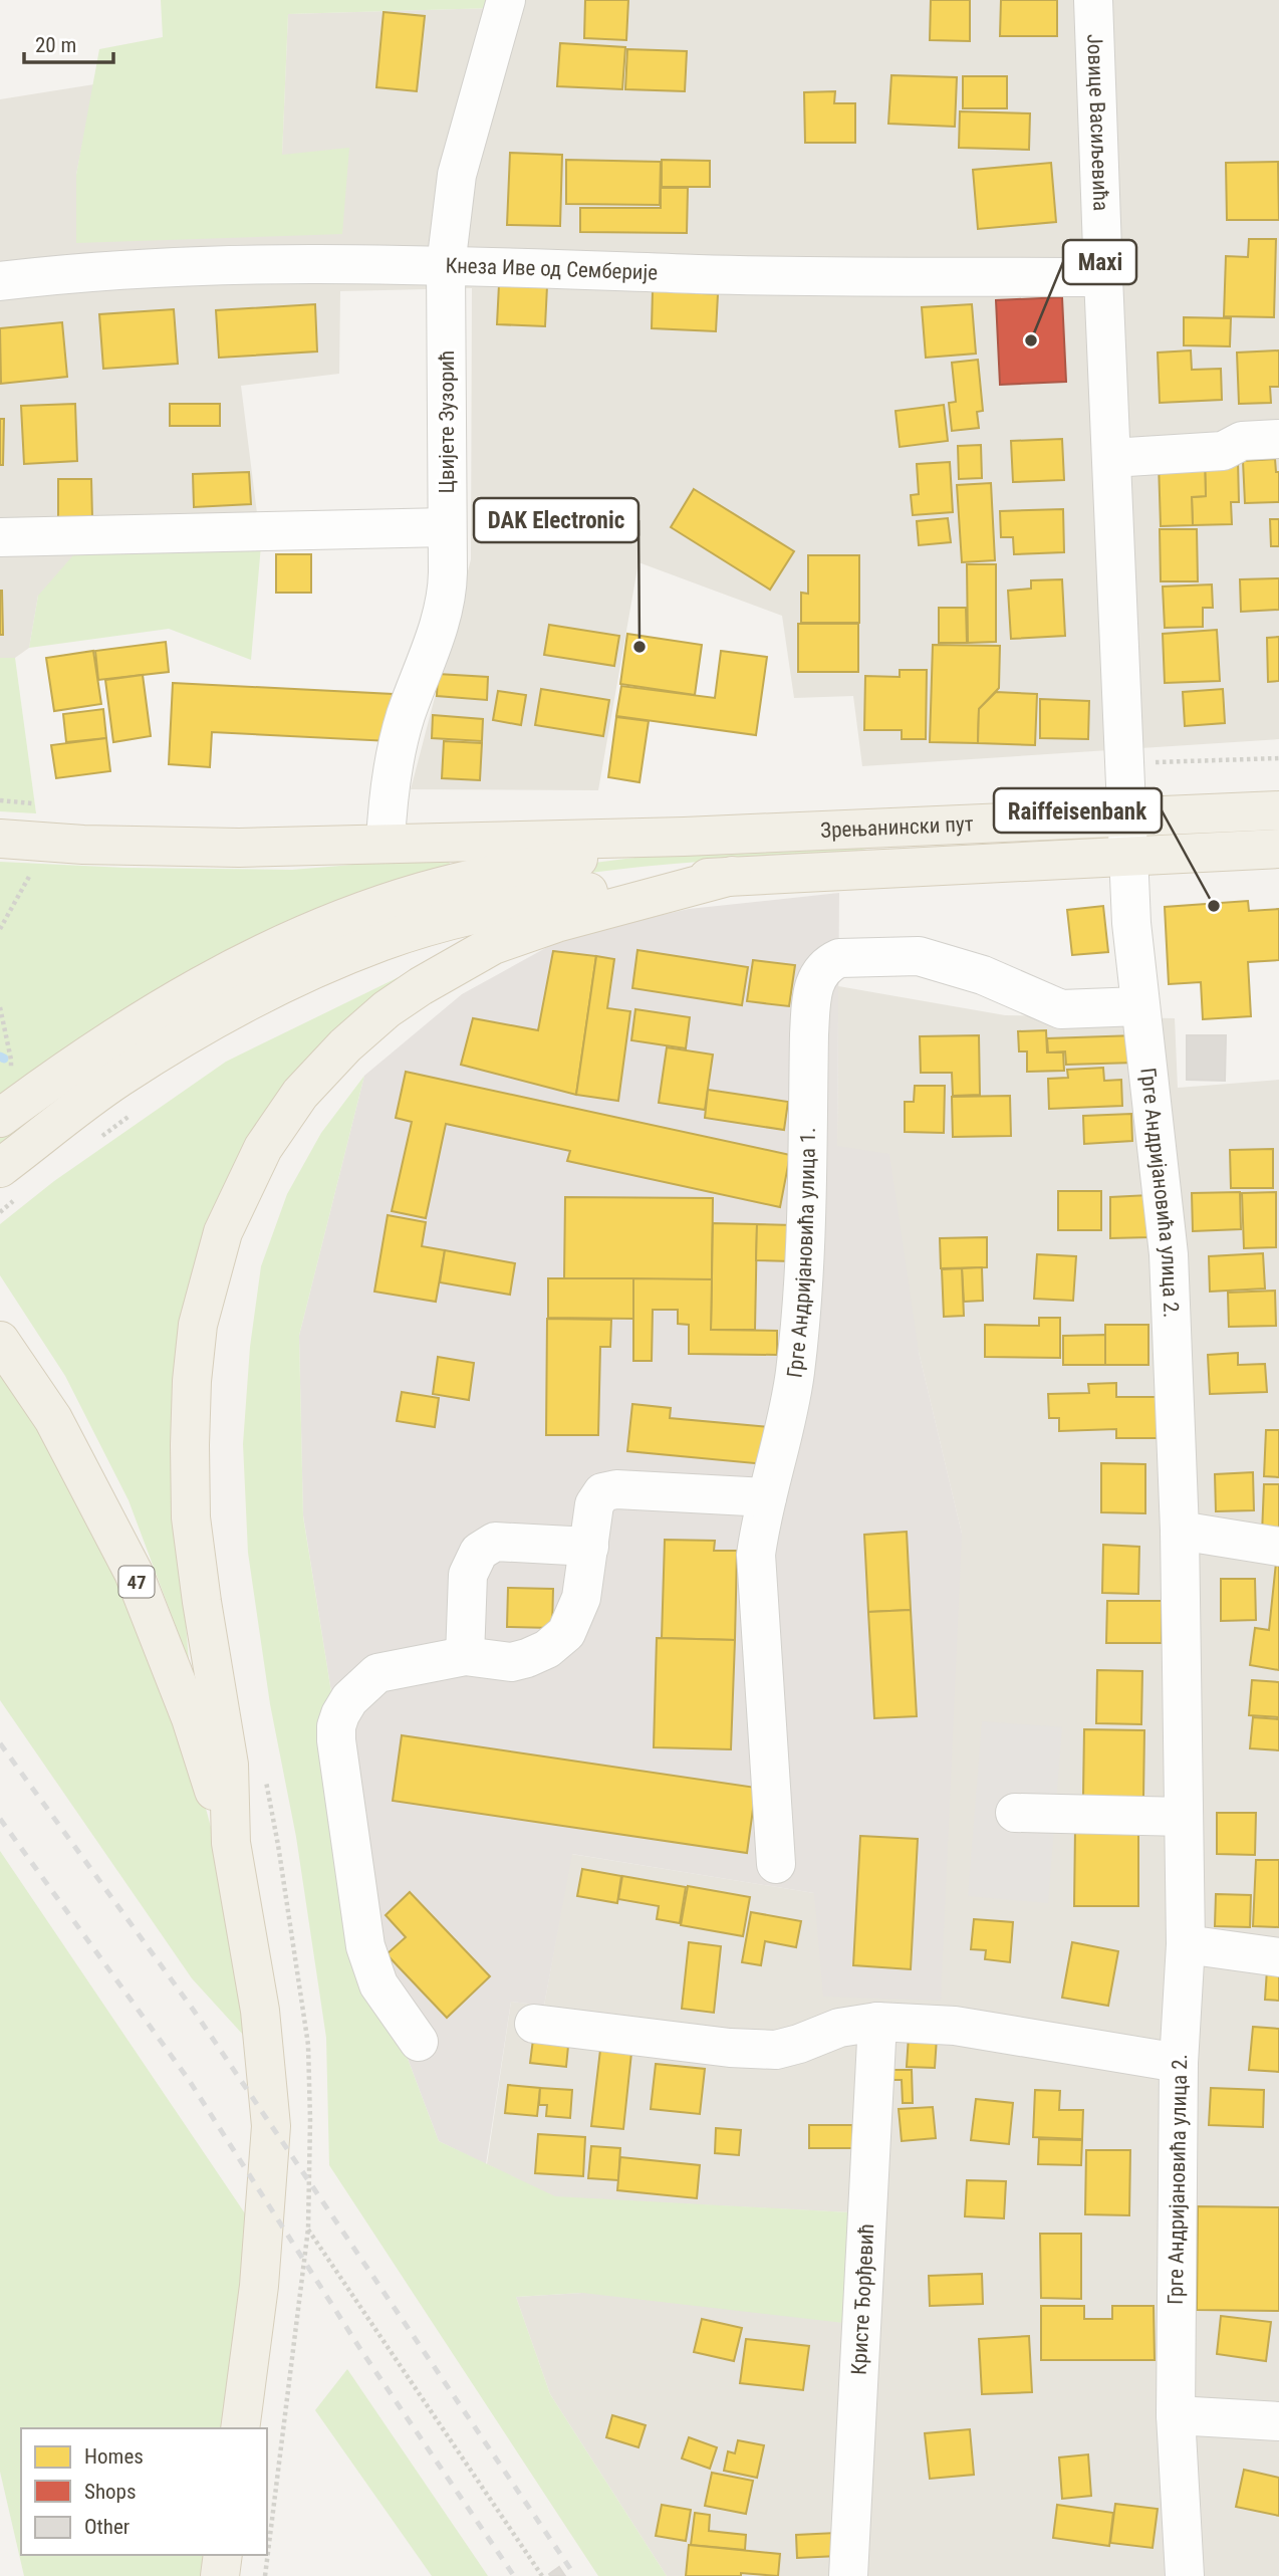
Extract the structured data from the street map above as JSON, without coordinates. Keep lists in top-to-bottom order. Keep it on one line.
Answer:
{"streets":{"main road":["Зрењанински пут","47"],"street":["Јовице Васиљевића","Кнеза Иве од Семберије","Цвијете Зузорић","Грге Андријановића улица 2.","Грге Андријановића улица 1.","Кристе Ђорђевић"]},"crossings":[["Јовице Васиљевића","Кнеза Иве од Семберије"],["Јовице Васиљевића","Зрењанински пут"],["Јовице Васиљевића","Грге Андријановића улица 2."],["Кнеза Иве од Семберије","Цвијете Зузорић"],["Зрењанински пут","Грге Андријановића улица 2."],["Грге Андријановића улица 2.","Грге Андријановића улица 1."]],"places":["Maxi","DAK Electronic","Raiffeisenbank"],"legend":["Homes","Shops","Other"],"scale_bar":"20 m"}
